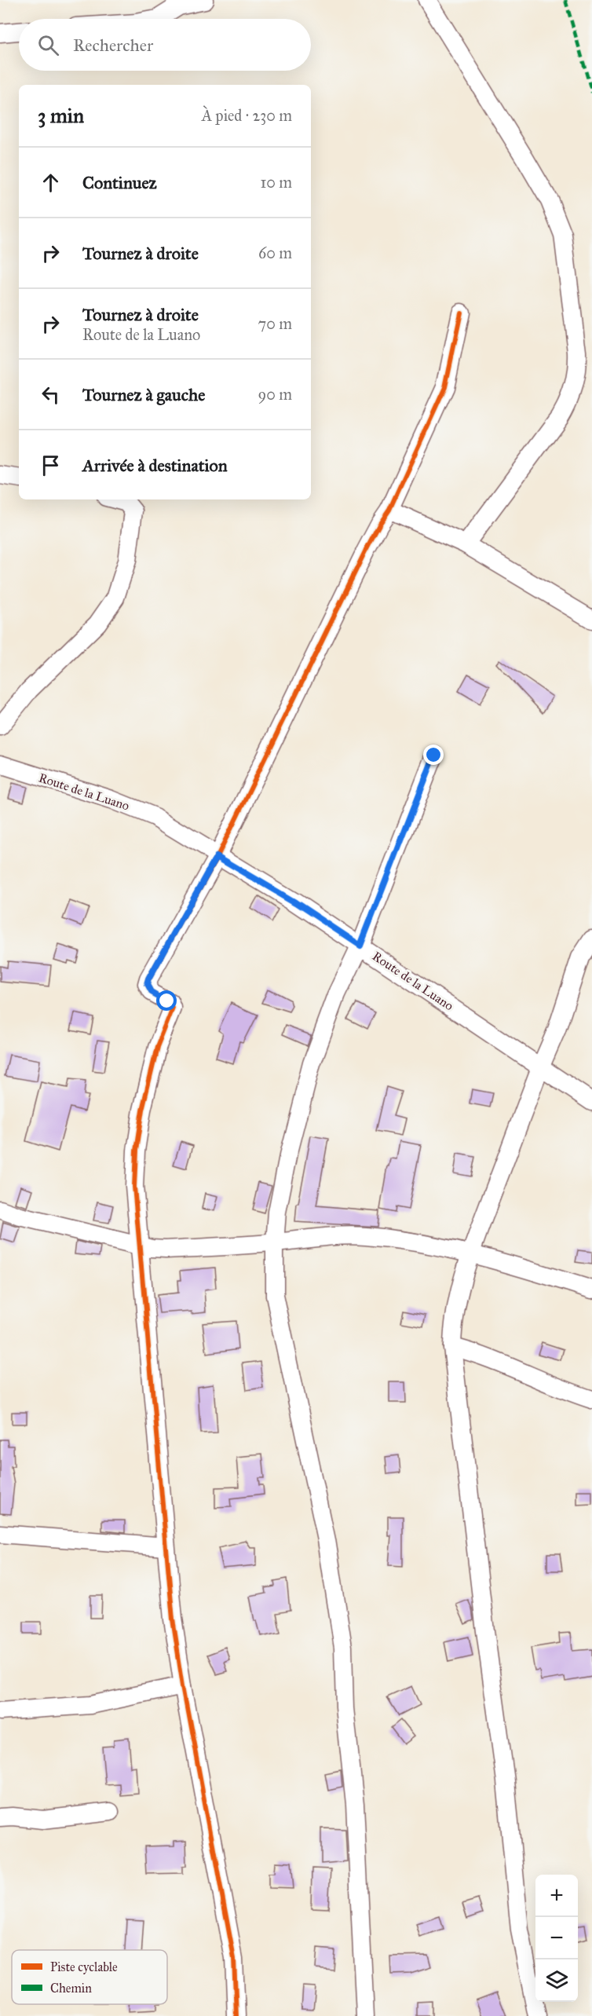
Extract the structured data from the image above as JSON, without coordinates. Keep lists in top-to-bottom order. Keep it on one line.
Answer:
{"streets":{"street":["Route de la Luano"]},"legend":["Piste cyclable","Chemin"],"page":{"search":"Rechercher","heading":["3 min","À pied · 230 m"],"list":[["Continuez","10 m"],["Tournez à droite","60 m"],["Tournez à droite","Route de la Luano","70 m"],["Tournez à gauche","90 m"],"Arrivée à destination"],"map_buttons":["+","−"]}}
